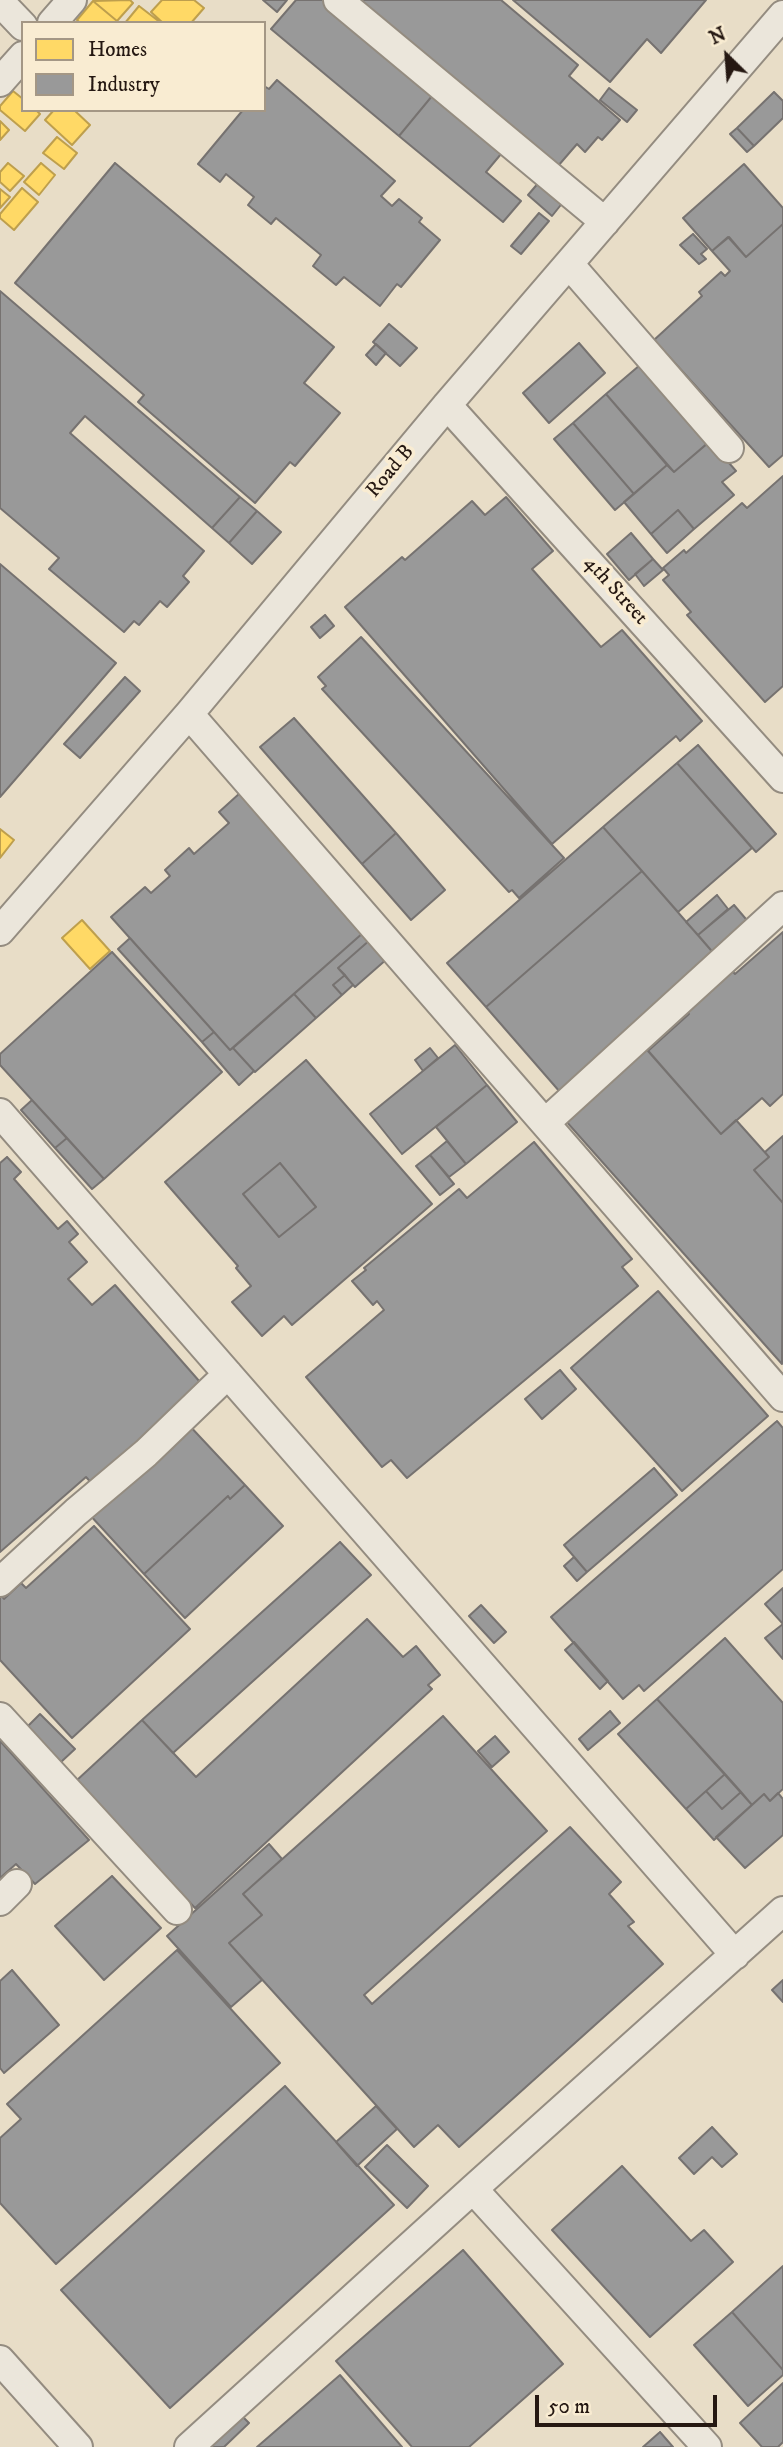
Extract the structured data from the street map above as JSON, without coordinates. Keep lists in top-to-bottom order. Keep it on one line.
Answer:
{"streets":{"street":["Road B","4th Street"]},"crossings":[["Road B","4th Street"]],"legend":["Homes","Industry"],"scale_bar":"50 m","north":"top left"}
